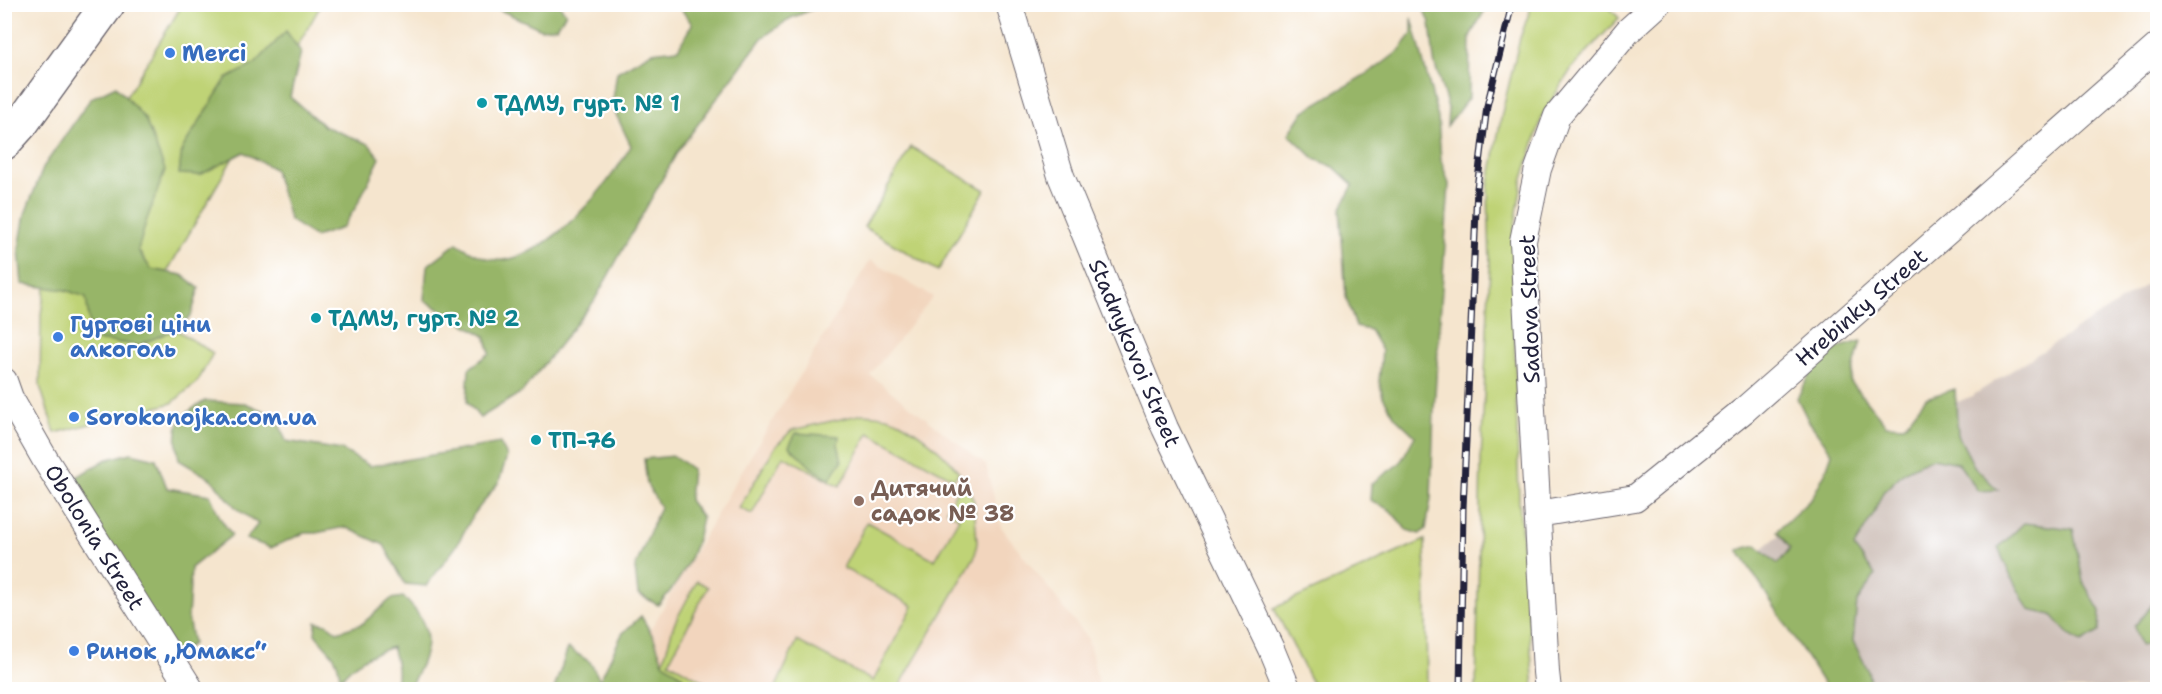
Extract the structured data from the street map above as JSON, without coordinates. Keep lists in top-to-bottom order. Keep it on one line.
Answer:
{"streets":{"street":["Hrebinky Street","Sadova Street","Stadnykovoi Street","Obolonia Street"]},"crossings":[["Hrebinky Street","Sadova Street"]],"places":["Merci","ТДМУ, гурт. № 1","ТДМУ, гурт. № 2","Гуртові ціни алкоголь","Sorokonojka.com.ua","ТП-76","Дитячий садок № 38","Ринок „Юмакс“"]}
